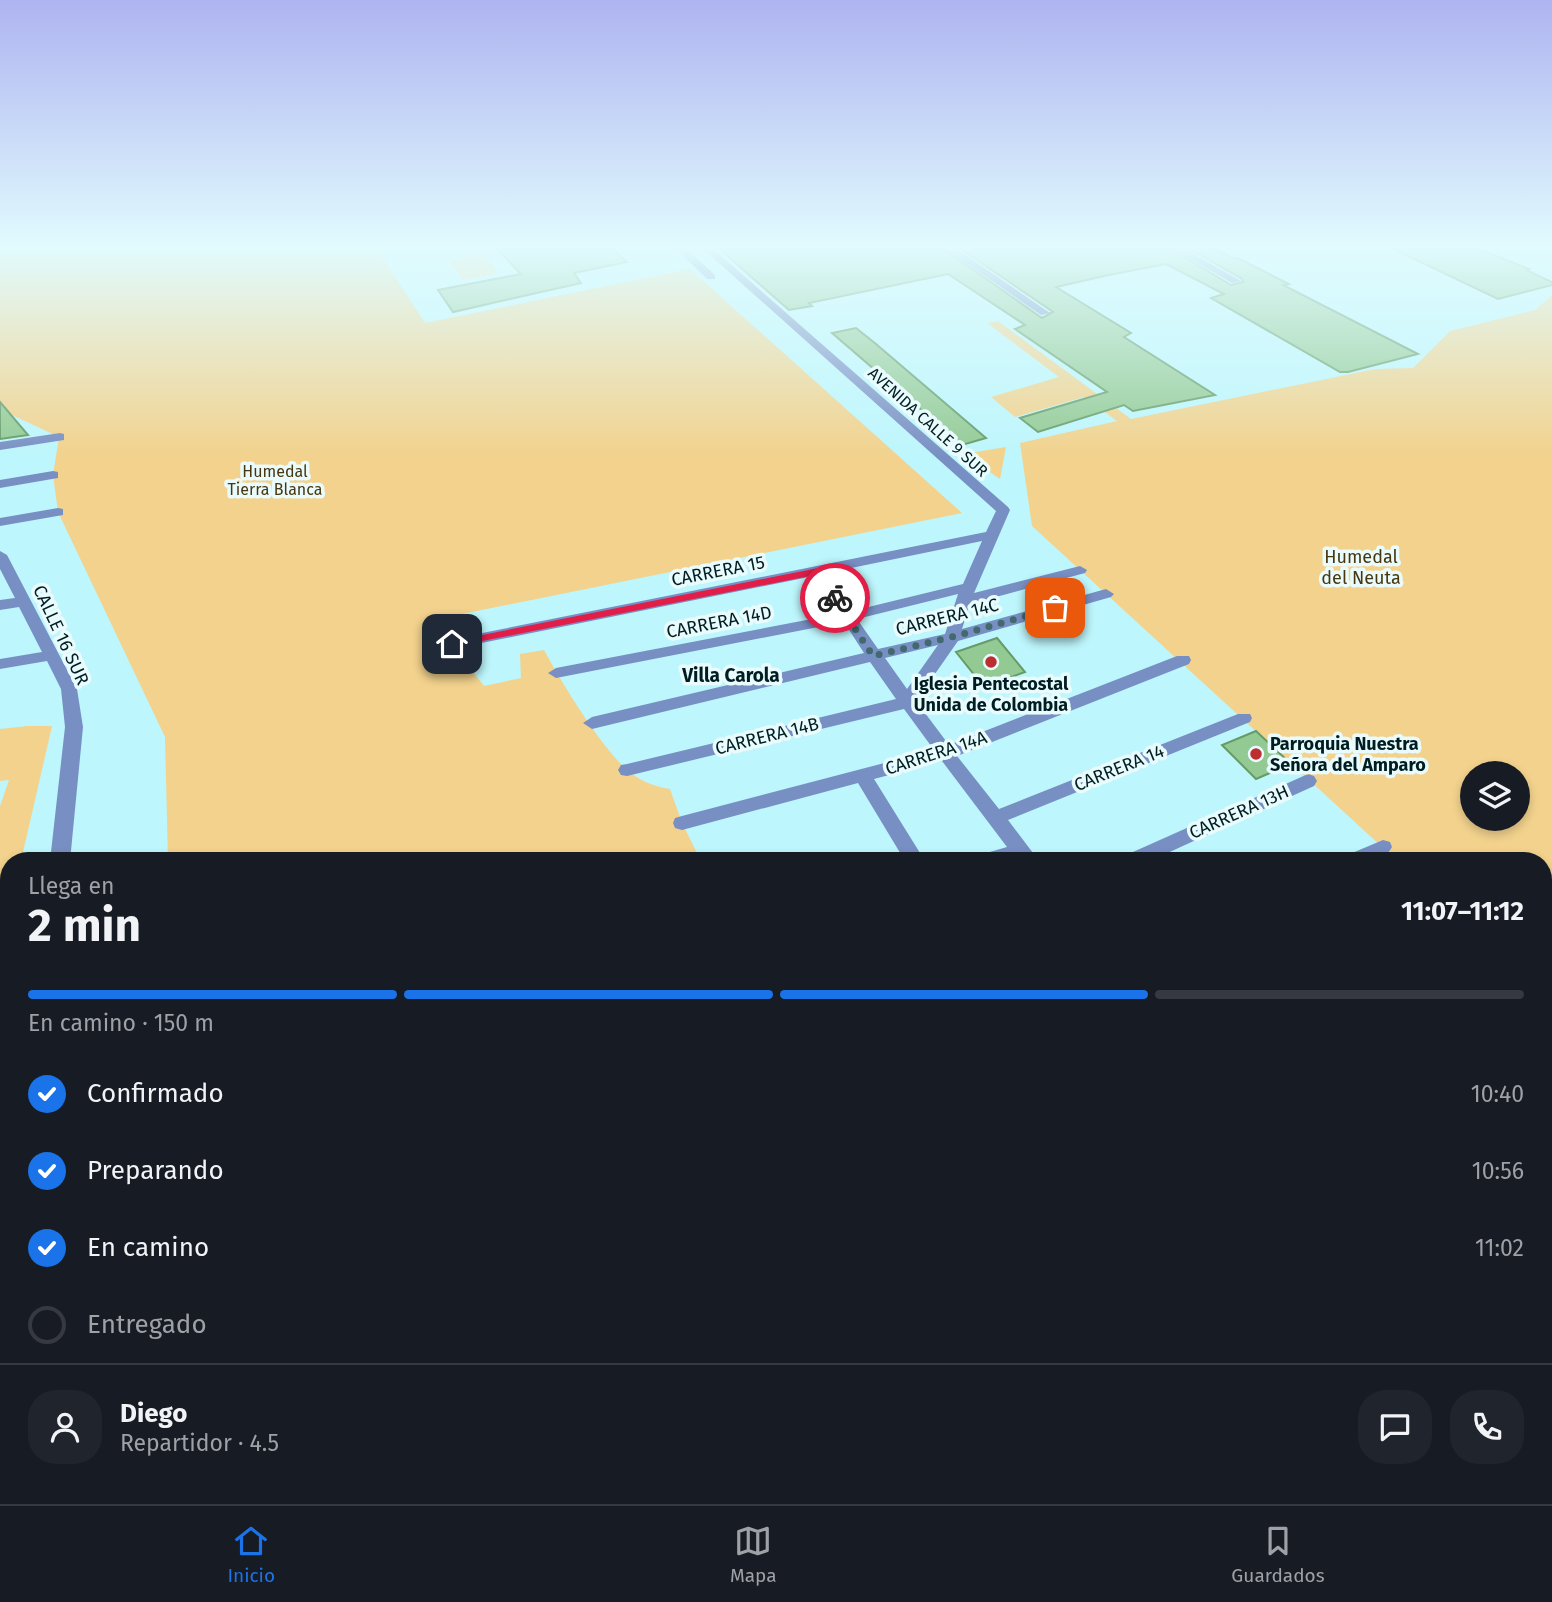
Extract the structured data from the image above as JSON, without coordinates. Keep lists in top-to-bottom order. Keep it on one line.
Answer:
{"streets":{"street":["AVENIDA CALLE 9 SUR","CARRERA 15","CARRERA 14C","CARRERA 14D","CALLE 16 SUR","CARRERA 14B","CARRERA 14A","CARRERA 14","CARRERA 13H"]},"crossings":[["AVENIDA CALLE 9 SUR","CARRERA 15"]],"districts":["Villa Carola"],"parks":["Humedal Tierra Blanca","Humedal del Neuta"],"places":["Iglesia Pentecostal Unida de Colombia","Parroquia Nuestra Señora del Amparo"],"page":{"heading":["2 min","Llega en","11:07–11:12"],"panel":["Diego","Repartidor · 4.5"],"bar":"En camino · 150 m","list":[["Confirmado","10:40"],["Preparando","10:56"],["En camino","11:02"],"Entregado"],"tabs":["Inicio","Mapa","Guardados"]}}
